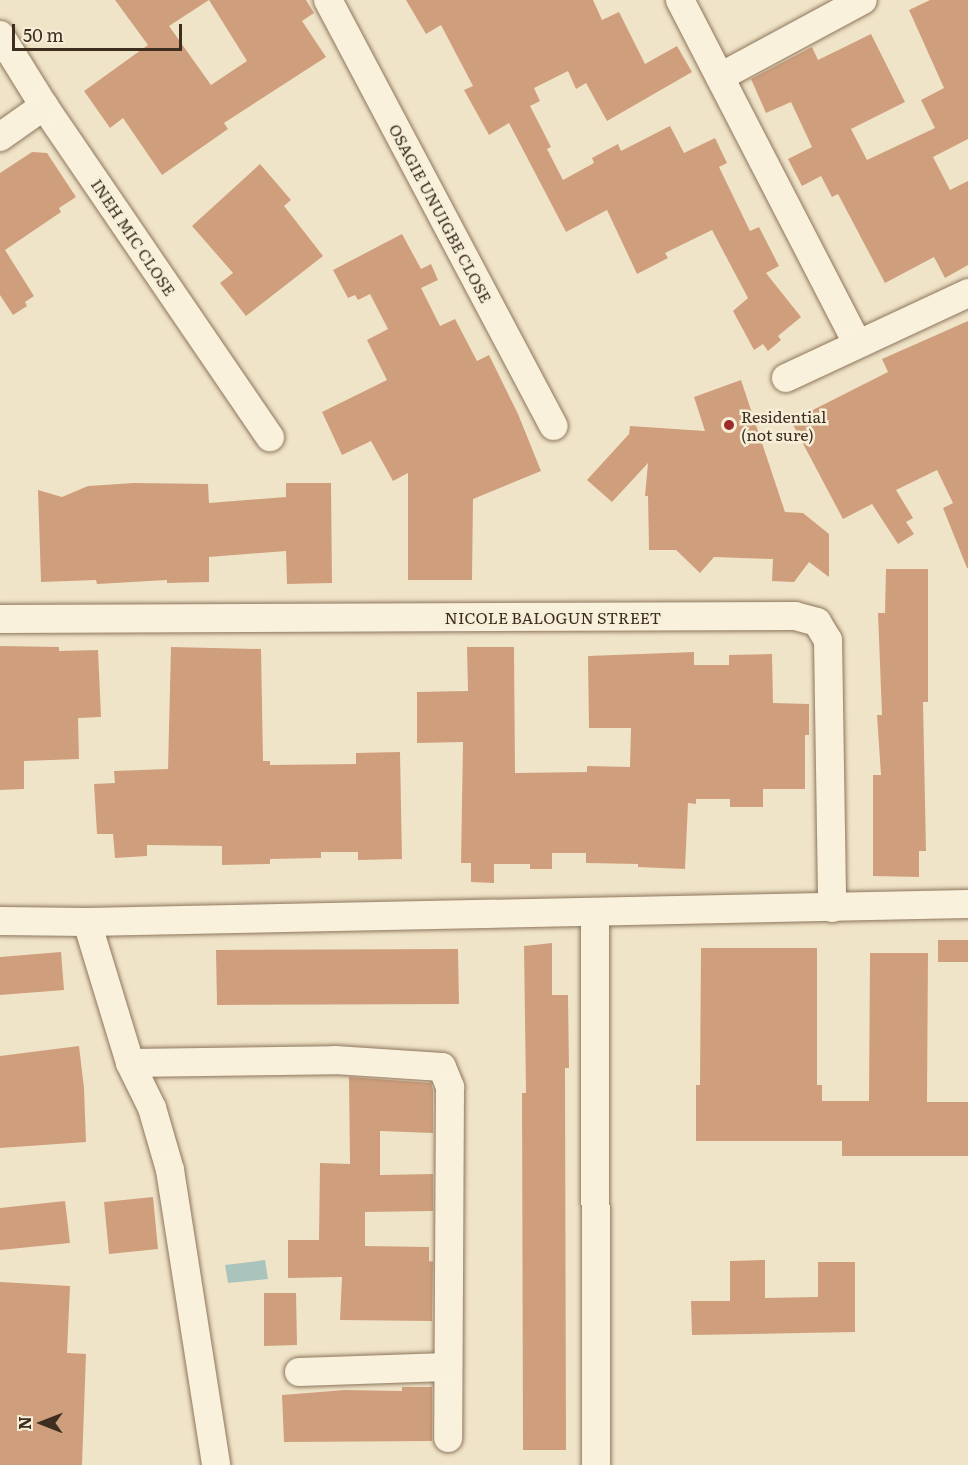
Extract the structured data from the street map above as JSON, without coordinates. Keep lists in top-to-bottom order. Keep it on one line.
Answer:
{"streets":{"street":["OSAGIE UNUIGBE CLOSE","INEH MIC CLOSE","NICOLE BALOGUN STREET"]},"places":["Residential (not sure)"],"scale_bar":"50 m","north":"left"}
